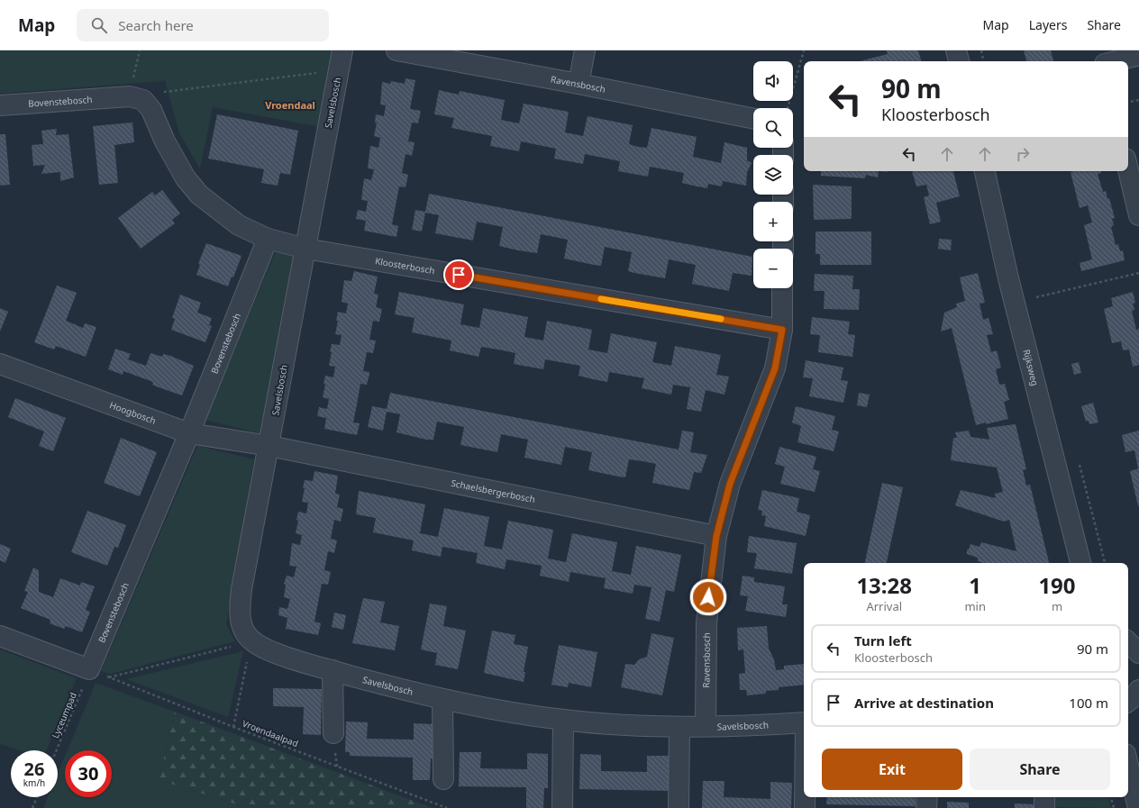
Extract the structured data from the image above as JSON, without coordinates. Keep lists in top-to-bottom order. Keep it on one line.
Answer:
{"streets":{"street":["Ravensbosch","Bovenstebosch","Savelsbosch","Kloosterbosch","Rijksweg","Hoogbosch","Schaelsbergerbosch"],"path":["Lyceumpad","Vroendaalpad"]},"crossings":[["Ravensbosch","Savelsbosch"],["Ravensbosch","Kloosterbosch"],["Ravensbosch","Schaelsbergerbosch"],["Bovenstebosch","Kloosterbosch"],["Bovenstebosch","Hoogbosch"],["Bovenstebosch","Lyceumpad"],["Bovenstebosch","Vroendaalpad"],["Savelsbosch","Kloosterbosch"],["Savelsbosch","Hoogbosch"],["Savelsbosch","Schaelsbergerbosch"],["Hoogbosch","Schaelsbergerbosch"],["Lyceumpad","Vroendaalpad"]],"districts":["Vroendaal"],"page":{"header":"Map","search":"Search here","nav":["Map","Layers","Share"],"map_buttons":["+","−"],"turn":["90 m","Kloosterbosch"],"eta":["13:28","Arrival","1","min","190","m"],"list":[{"name":"Turn left","note":"Kloosterbosch","value":"90 m"},{"name":"Arrive at destination","value":"100 m"}],"buttons":["Exit","Share"],"speed":"26 km/h","limit":"30"}}
